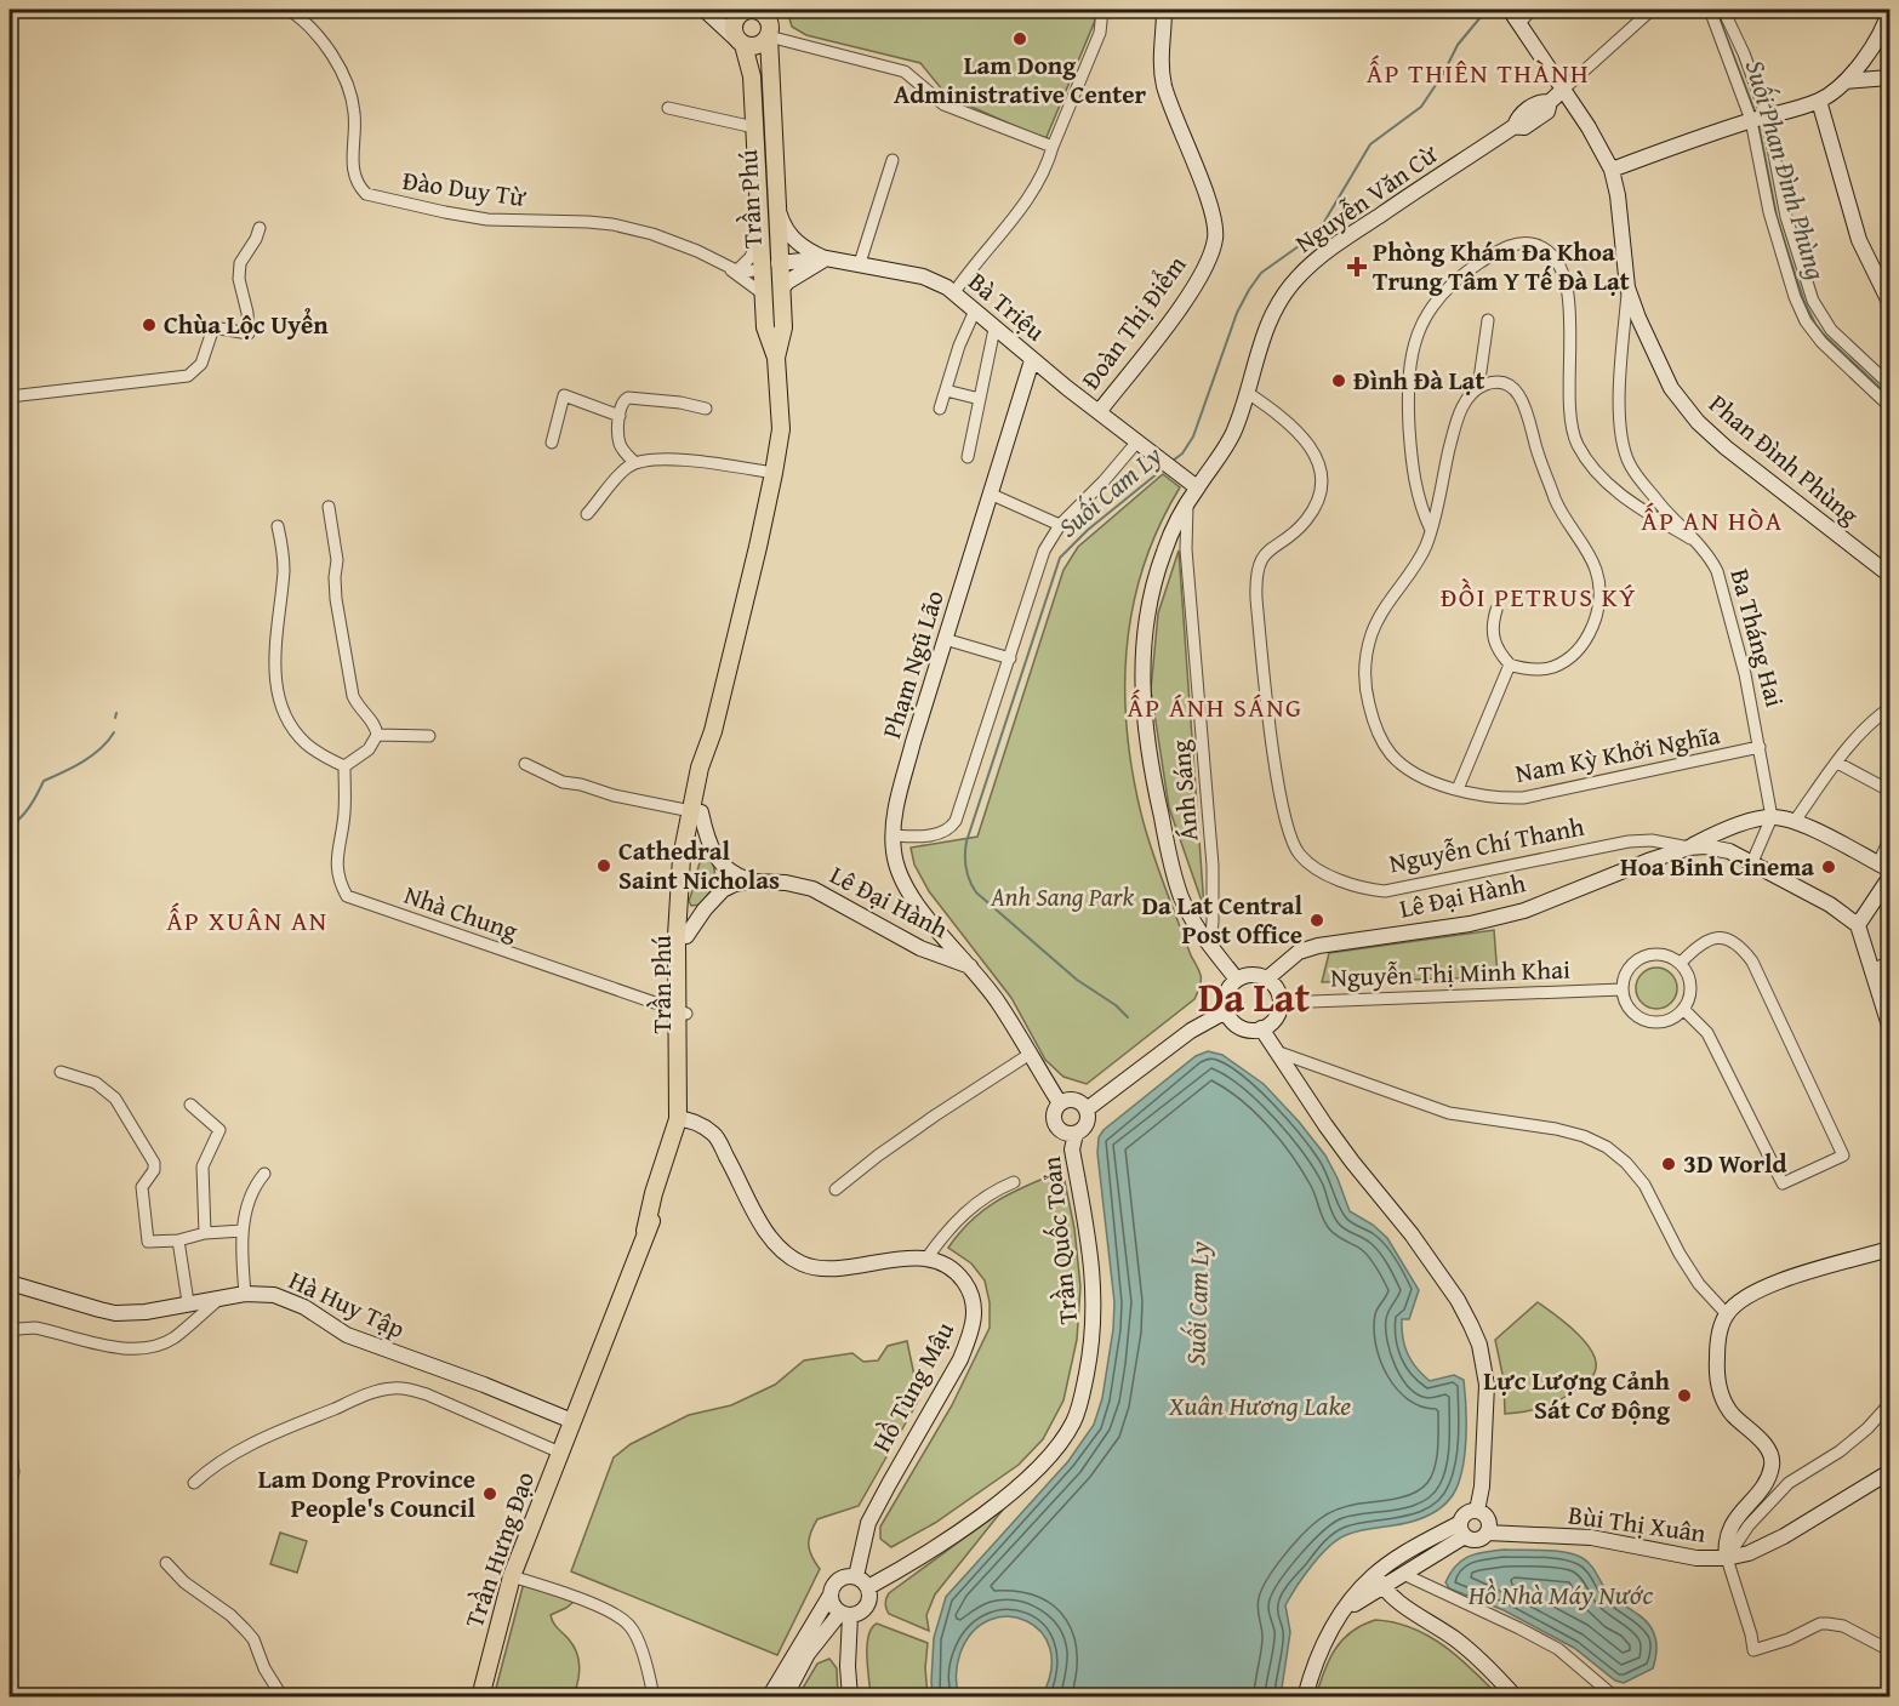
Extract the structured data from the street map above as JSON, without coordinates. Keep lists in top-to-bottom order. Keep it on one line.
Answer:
{"streets":{"main road":["Trần Phú","Trần Hưng Đạo"],"street":["Đào Duy Từ","Nguyễn Văn Cừ","Bà Triệu","Đoàn Thị Điểm","Phan Đình Phùng","Ba Tháng Hai","Phạm Ngũ Lão","Nam Kỳ Khởi Nghĩa","Ánh Sáng","Nguyễn Chí Thanh","Lê Đại Hành","Nhà Chung","Nguyễn Thị Minh Khai","Trần Quốc Toản","Hà Huy Tập","Hồ Tùng Mậu","Bùi Thị Xuân"]},"crossings":[["Trần Phú","Bà Triệu"],["Trần Phú","Lê Đại Hành"],["Trần Phú","Nhà Chung"],["Trần Phú","Hà Huy Tập"],["Trần Phú","Hồ Tùng Mậu"],["Trần Phú","Trần Hưng Đạo"],["Nguyễn Văn Cừ","Bà Triệu"],["Nguyễn Văn Cừ","Ba Tháng Hai"],["Nguyễn Văn Cừ","Ánh Sáng"],["Nguyễn Văn Cừ","Nguyễn Chí Thanh"],["Nguyễn Văn Cừ","Lê Đại Hành"],["Nguyễn Văn Cừ","Nguyễn Thị Minh Khai"],["Bà Triệu","Đoàn Thị Điểm"],["Bà Triệu","Phạm Ngũ Lão"],["Phan Đình Phùng","Ba Tháng Hai"],["Ba Tháng Hai","Nam Kỳ Khởi Nghĩa"],["Phạm Ngũ Lão","Lê Đại Hành"],["Nguyễn Chí Thanh","Lê Đại Hành"],["Lê Đại Hành","Nguyễn Thị Minh Khai"],["Trần Quốc Toản","Hồ Tùng Mậu"],["Hà Huy Tập","Trần Hưng Đạo"]],"districts":["ẤP THIÊN THÀNH","ẤP AN HÒA","ĐỒI PETRUS KÝ","ẤP ÁNH SÁNG","ẤP XUÂN AN","Da Lat"],"water":["Suối Phan Đình Phùng","Suối Cam Ly","Xuân Hương Lake","Hồ Nhà Máy Nước"],"parks":["Anh Sang Park"],"places":{"other":["Lam Dong Administrative Center","Chùa Lộc Uyển","Đình Đà Lạt","Cathedral Saint Nicholas","Hoa Binh Cinema","Da Lat Central Post Office","3D World","Lực Lượng Cảnh Sát Cơ Động","Lam Dong Province People's Council"],"health":["Phòng Khám Đa Khoa Trung Tâm Y Tế Đà Lạt"]}}
